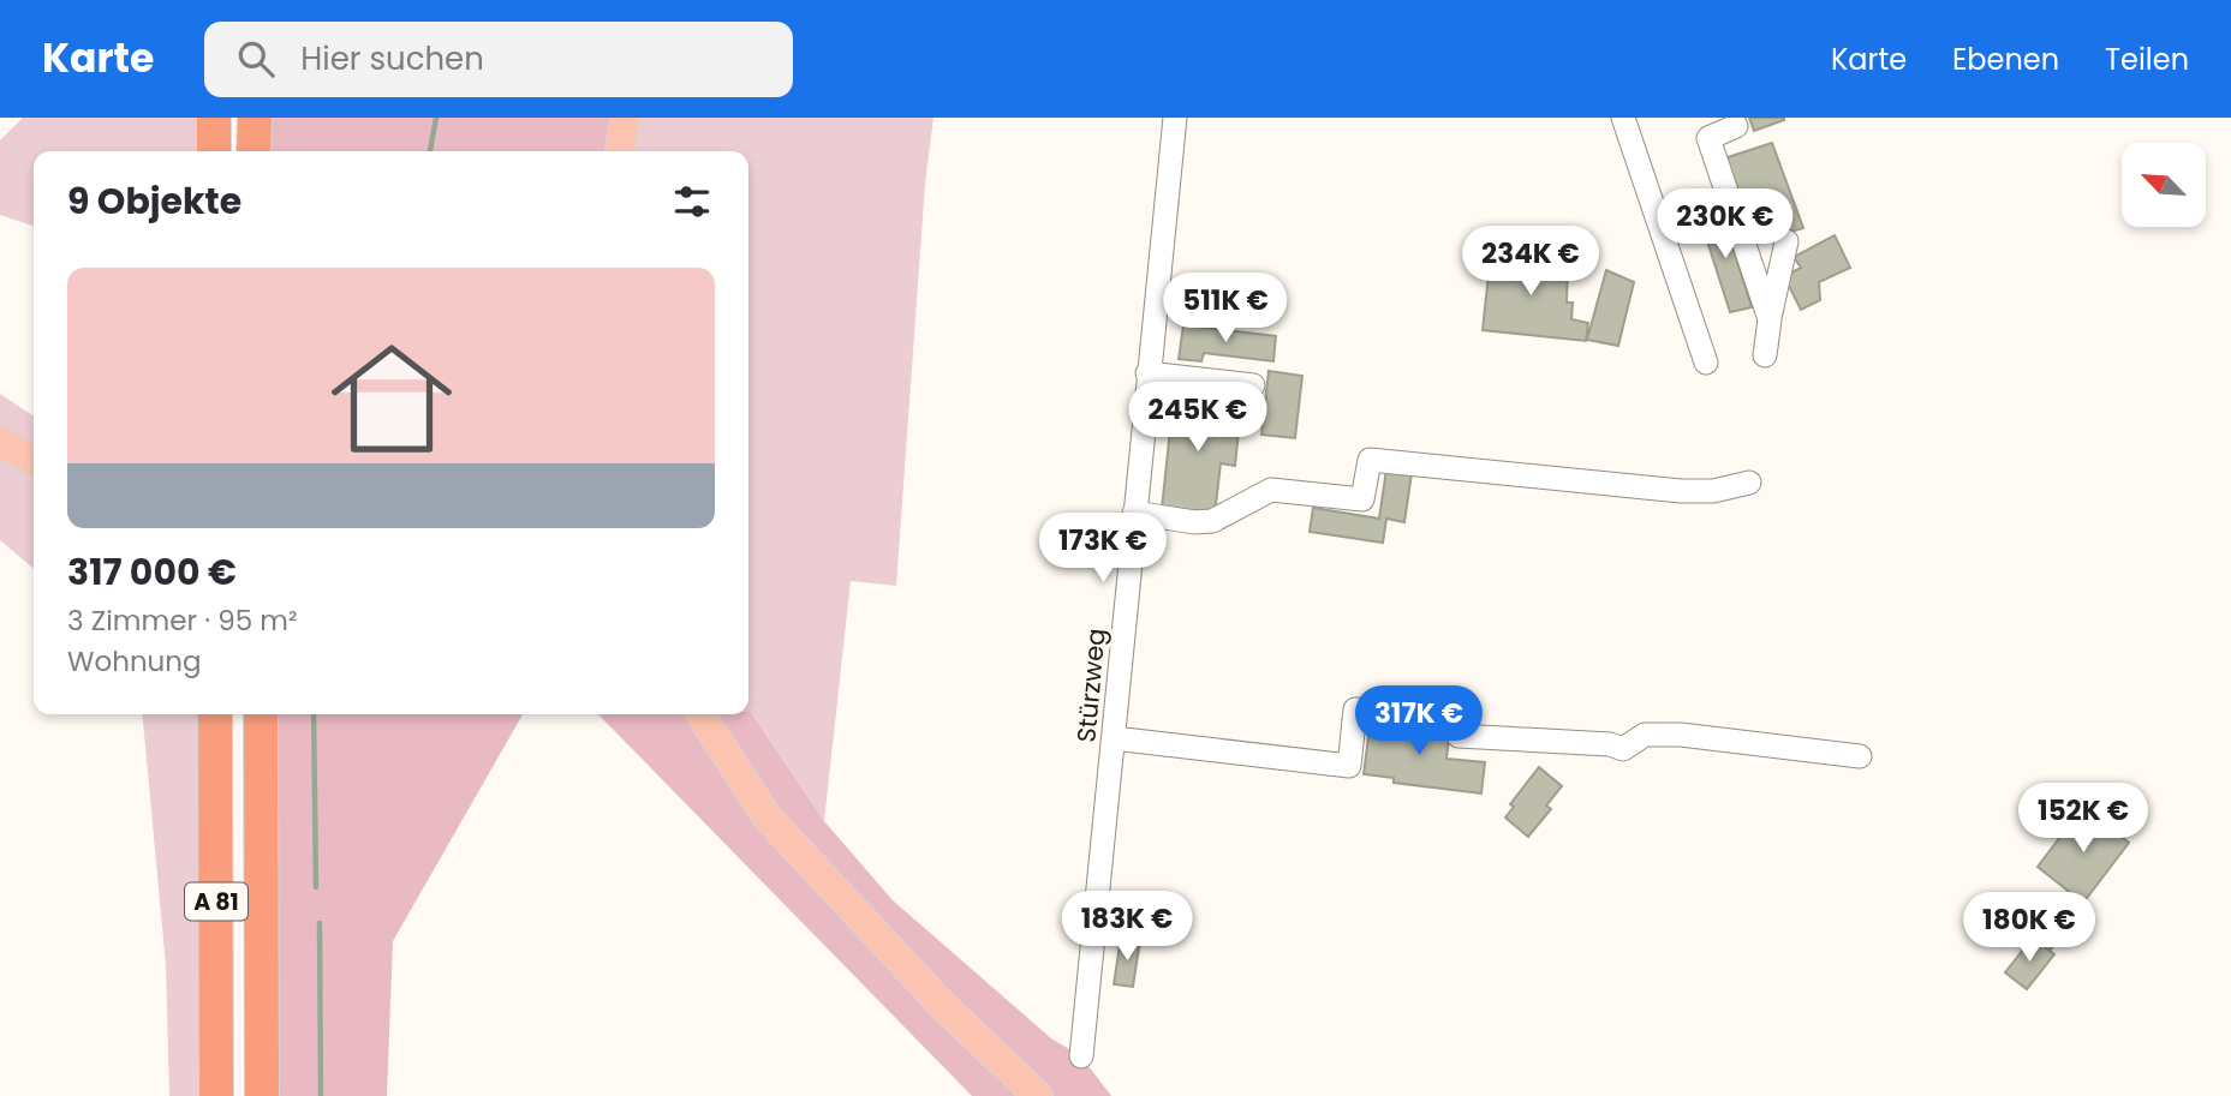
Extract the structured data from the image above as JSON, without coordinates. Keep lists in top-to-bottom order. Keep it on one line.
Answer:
{"streets":{"highway":["A 81"],"street":["Stürzweg"]},"north":"top left","page":{"header":"Karte","search":"Hier suchen","nav":["Karte","Ebenen","Teilen"],"heading":"9 Objekte","price":["230K €","234K €","511K €","245K €","173K €","317K €","152K €","183K €","180K €"],"list":[{"name":"317 000 €","note":"3 Zimmer · 95 m² · Wohnung"}]}}
